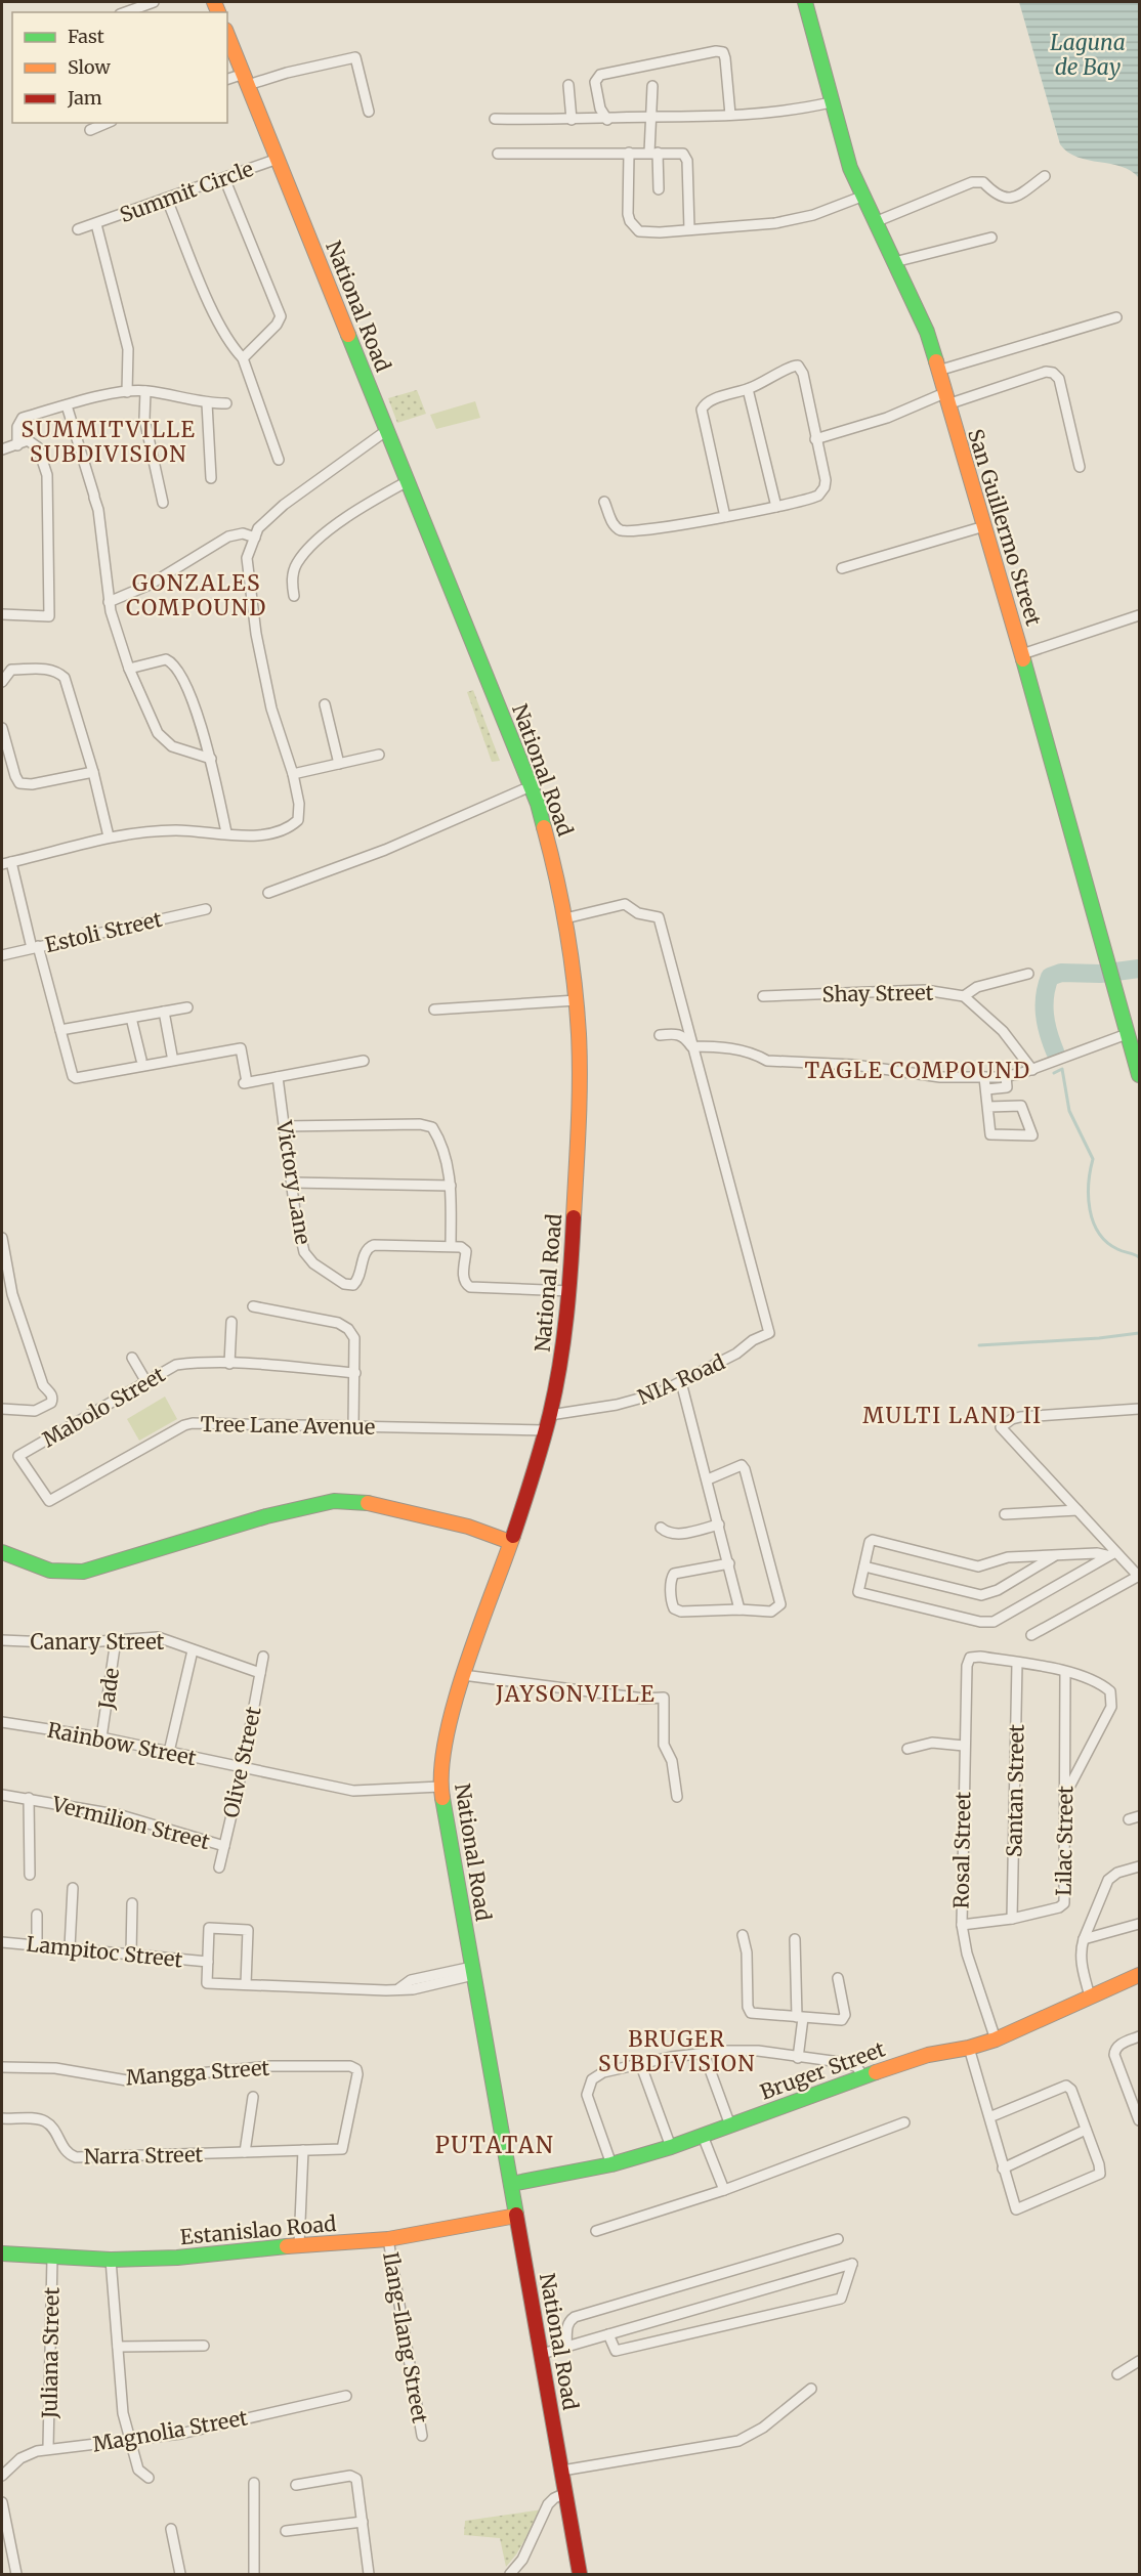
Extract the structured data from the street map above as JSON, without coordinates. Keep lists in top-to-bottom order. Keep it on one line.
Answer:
{"streets":{"main road":["National Road","San Guillermo Street","Bruger Street","Estanislao Road"],"street":["Summit Circle","Estoli Street","Shay Street","Victory Lane","NIA Road","Mabolo Street","Tree Lane Avenue","Canary Street","Jade","Rainbow Street","Olive Street","Santan Street","Vermilion Street","Lilac Street","Rosal Street","Lampitoc Street","Mangga Street","Narra Street","Ilang-Ilang Street","Juliana Street","Magnolia Street"]},"crossings":[["Summit Circle","National Road"],["National Road","NIA Road"],["National Road","Tree Lane Avenue"],["National Road","Rainbow Street"],["National Road","Bruger Street"],["National Road","Estanislao Road"],["Mabolo Street","Tree Lane Avenue"],["Canary Street","Jade"],["Canary Street","Olive Street"],["Jade","Rainbow Street"],["Rainbow Street","Olive Street"],["Olive Street","Vermilion Street"],["Santan Street","Lilac Street"],["Santan Street","Rosal Street"],["Lilac Street","Rosal Street"],["Rosal Street","Bruger Street"],["Mangga Street","Narra Street"],["Estanislao Road","Ilang-Ilang Street"],["Estanislao Road","Juliana Street"],["Juliana Street","Magnolia Street"]],"districts":["SUMMITVILLE SUBDIVISION","GONZALES COMPOUND","TAGLE COMPOUND","MULTI LAND II","JAYSONVILLE","BRUGER SUBDIVISION","PUTATAN"],"water":["Laguna de Bay"],"legend":["Fast","Slow","Jam"]}
